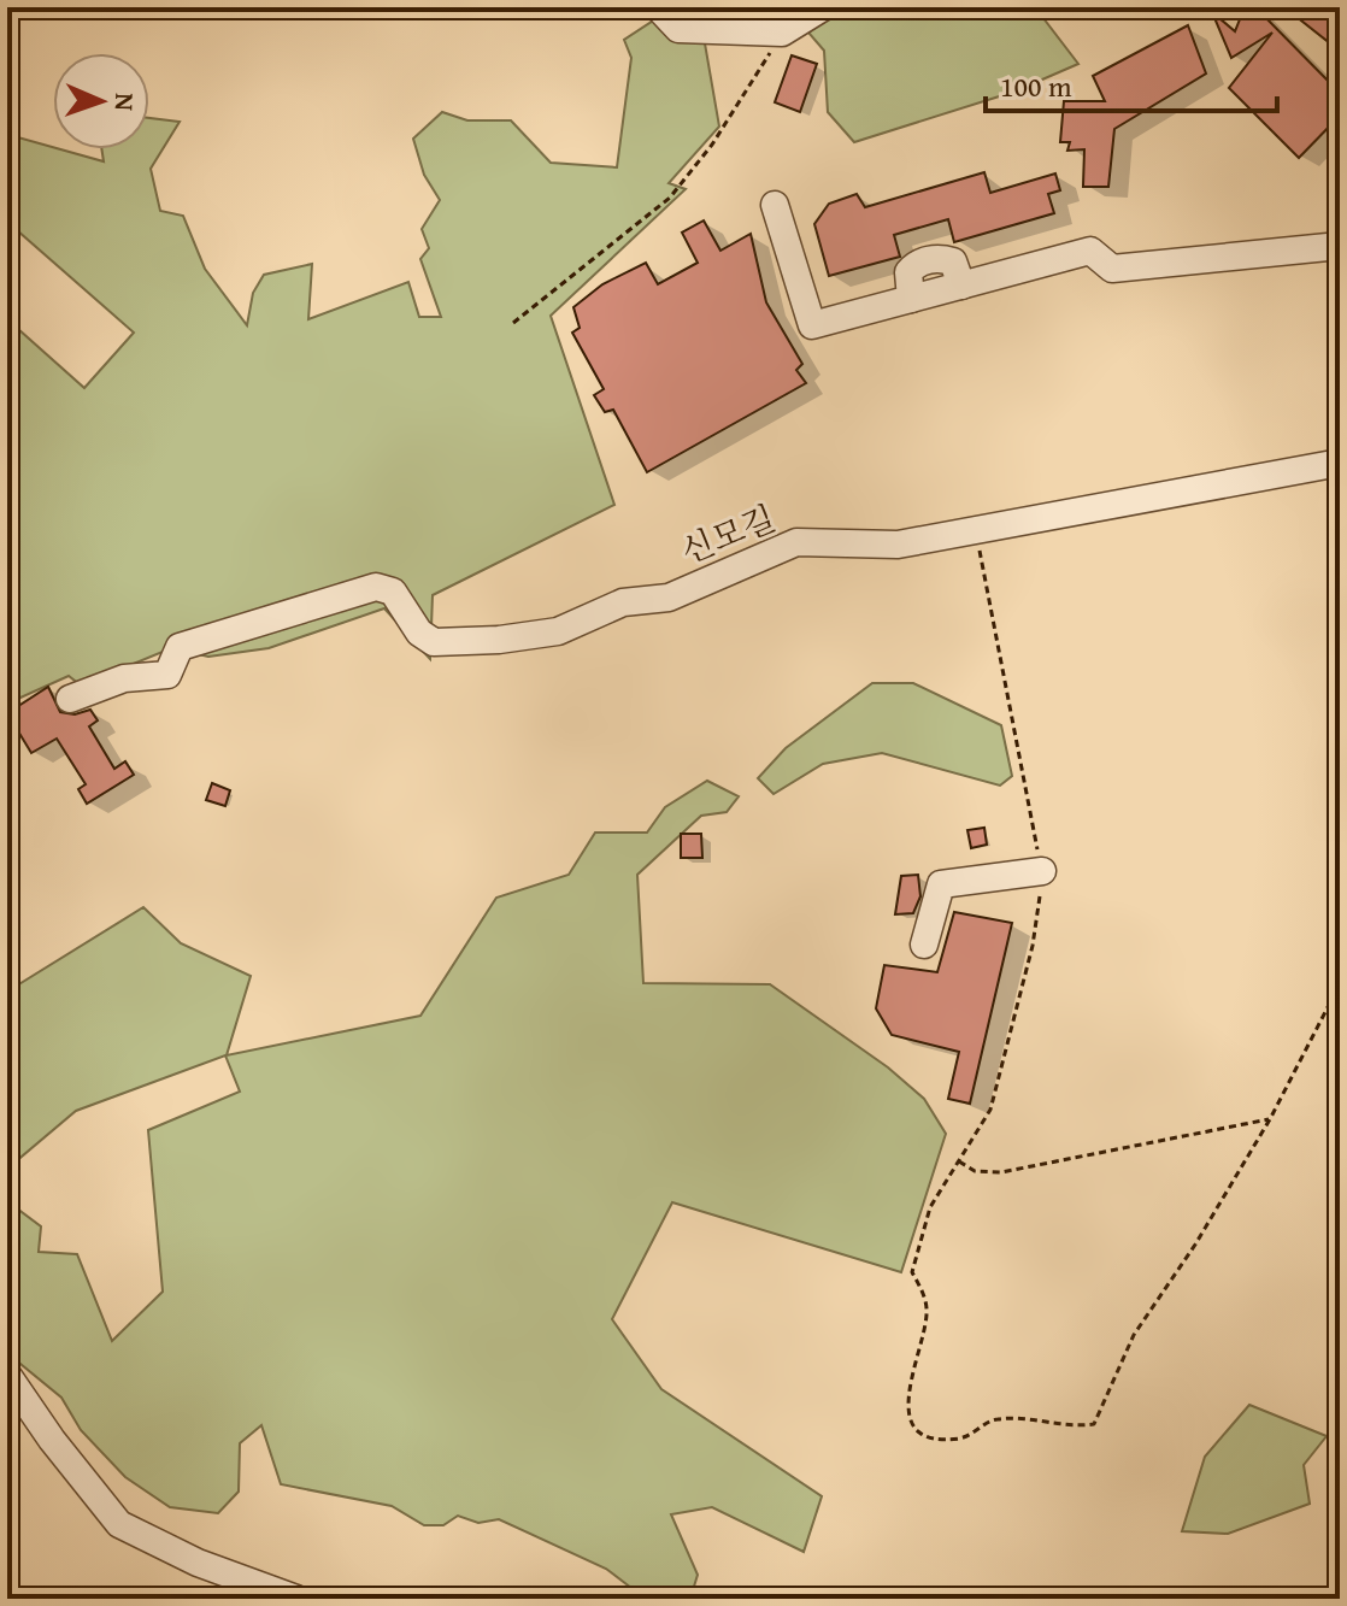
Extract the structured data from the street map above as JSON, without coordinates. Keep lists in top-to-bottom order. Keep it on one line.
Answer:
{"streets":{"street":["신모길"]},"scale_bar":"100 m","north":"right"}
